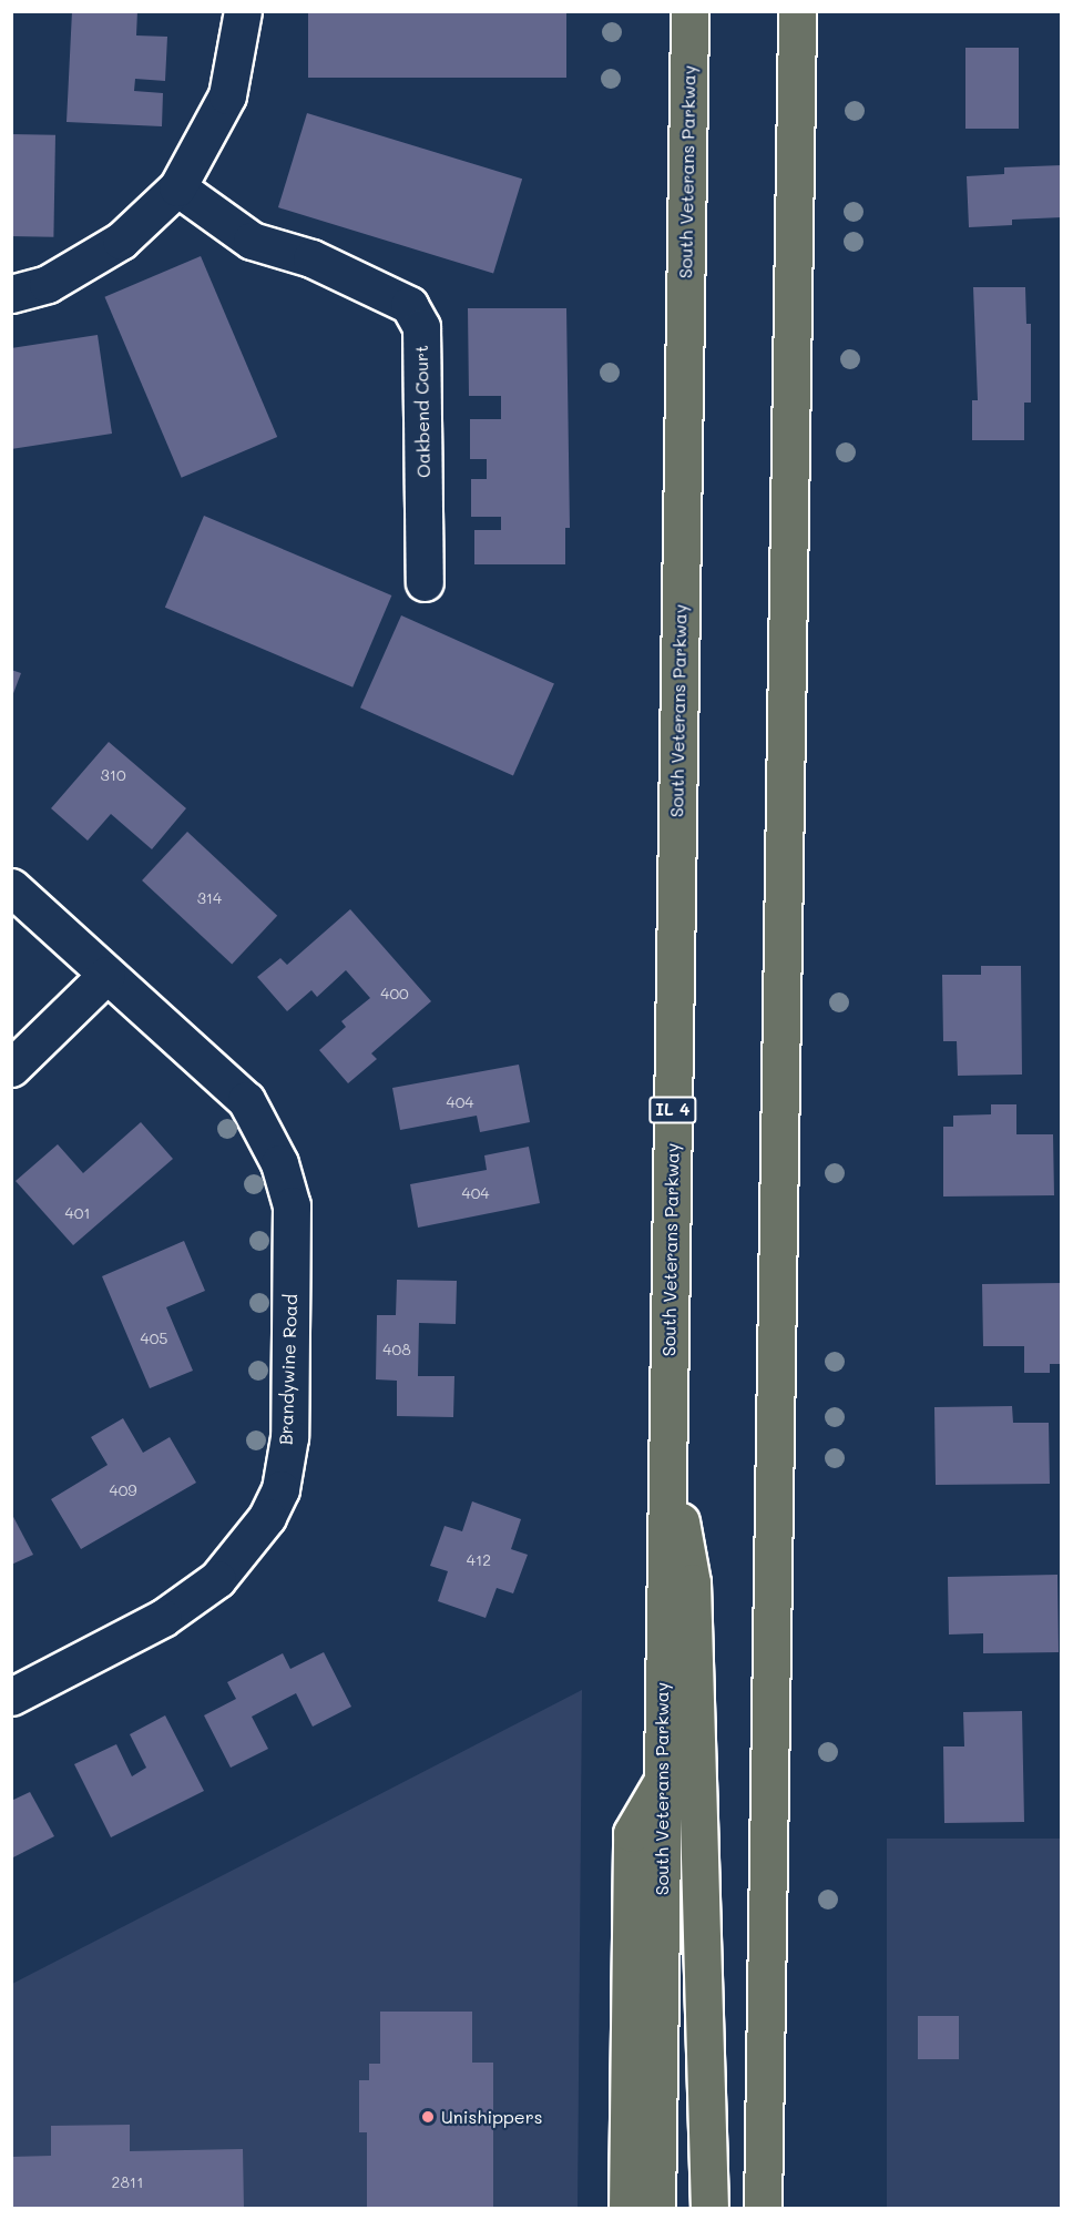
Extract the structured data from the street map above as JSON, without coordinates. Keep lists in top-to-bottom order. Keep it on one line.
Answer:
{"streets":{"highway":["South Veterans Parkway","IL 4"],"street":["Oakbend Court","Brandywine Road"]},"places":["Unishippers"],"house_numbers":["310","314","400","404","404","401","405","408","409","412","2811"]}
